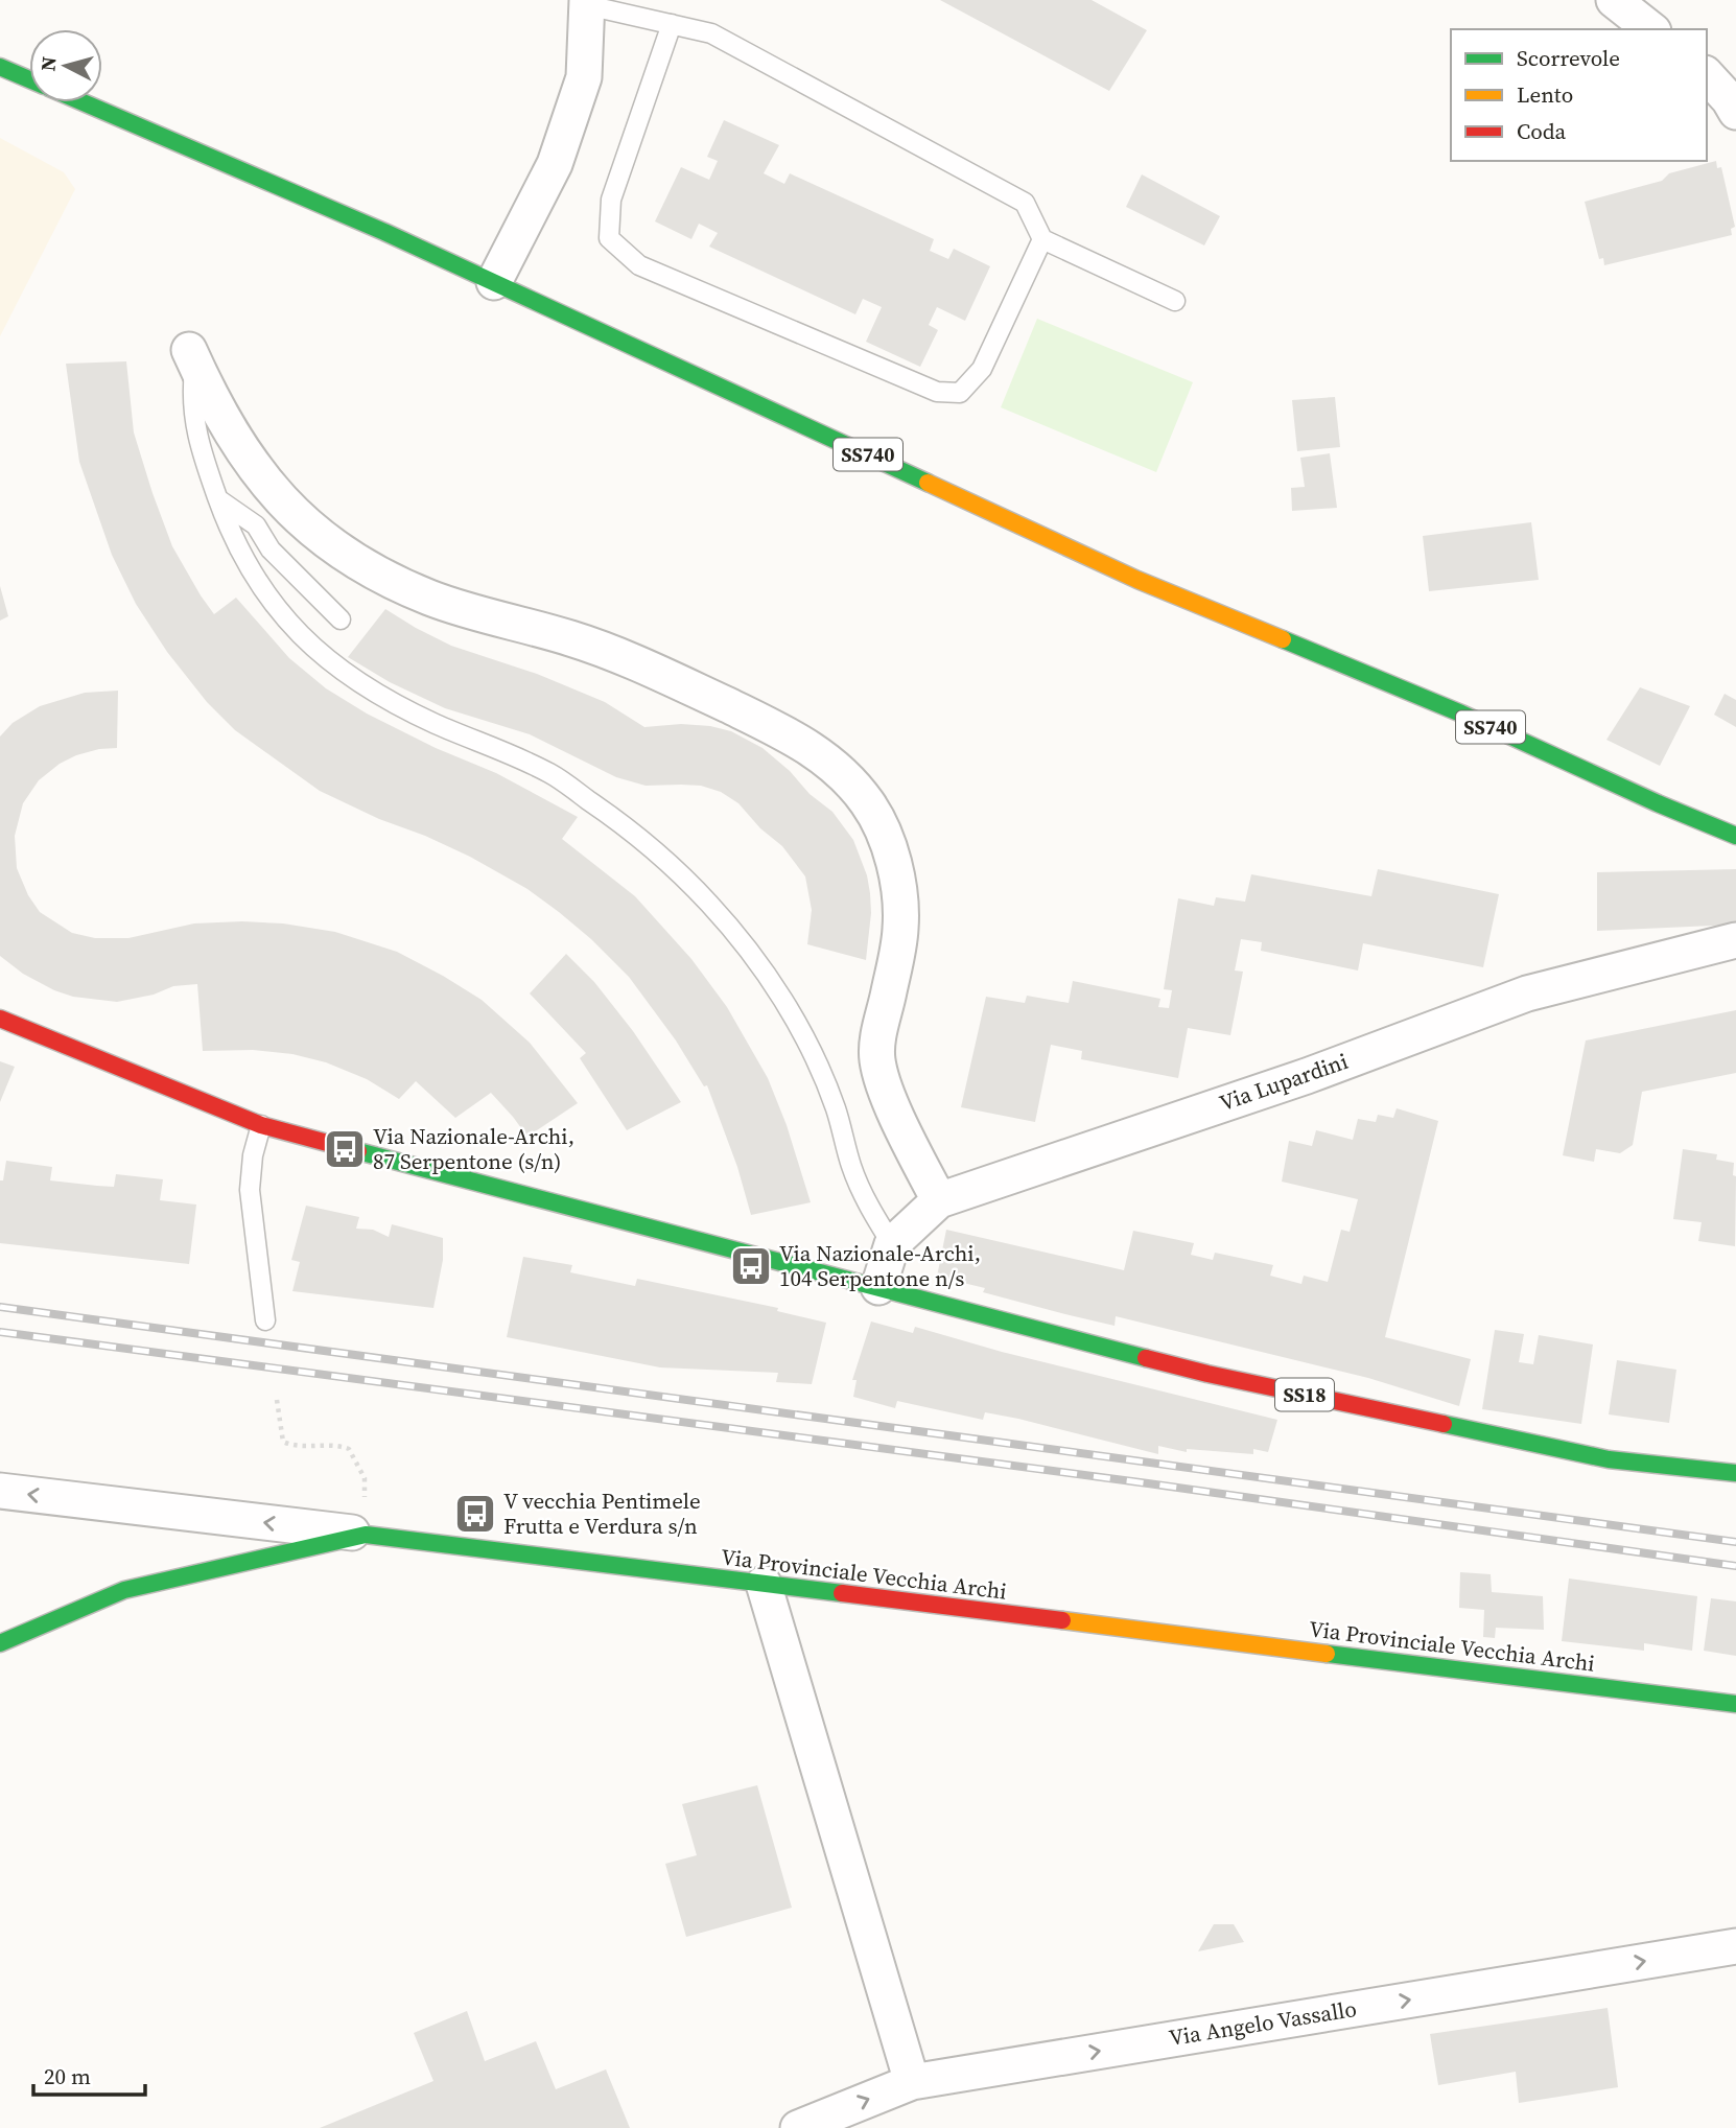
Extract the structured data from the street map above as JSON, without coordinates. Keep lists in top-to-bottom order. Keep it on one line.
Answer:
{"streets":{"main road":["SS740","SS18","Via Provinciale Vecchia Archi"],"street":["Via Lupardini","Via Angelo Vassallo"]},"crossings":[["Via Lupardini","SS18"]],"one_way":["Via Angelo Vassallo"],"places":{"bus stop":["Via Nazionale-Archi, 87 Serpentone (s/n)","Via Nazionale-Archi, 104 Serpentone n/s","V vecchia Pentimele Frutta e Verdura s/n"]},"legend":["Scorrevole","Lento","Coda"],"scale_bar":"20 m","north":"left"}
